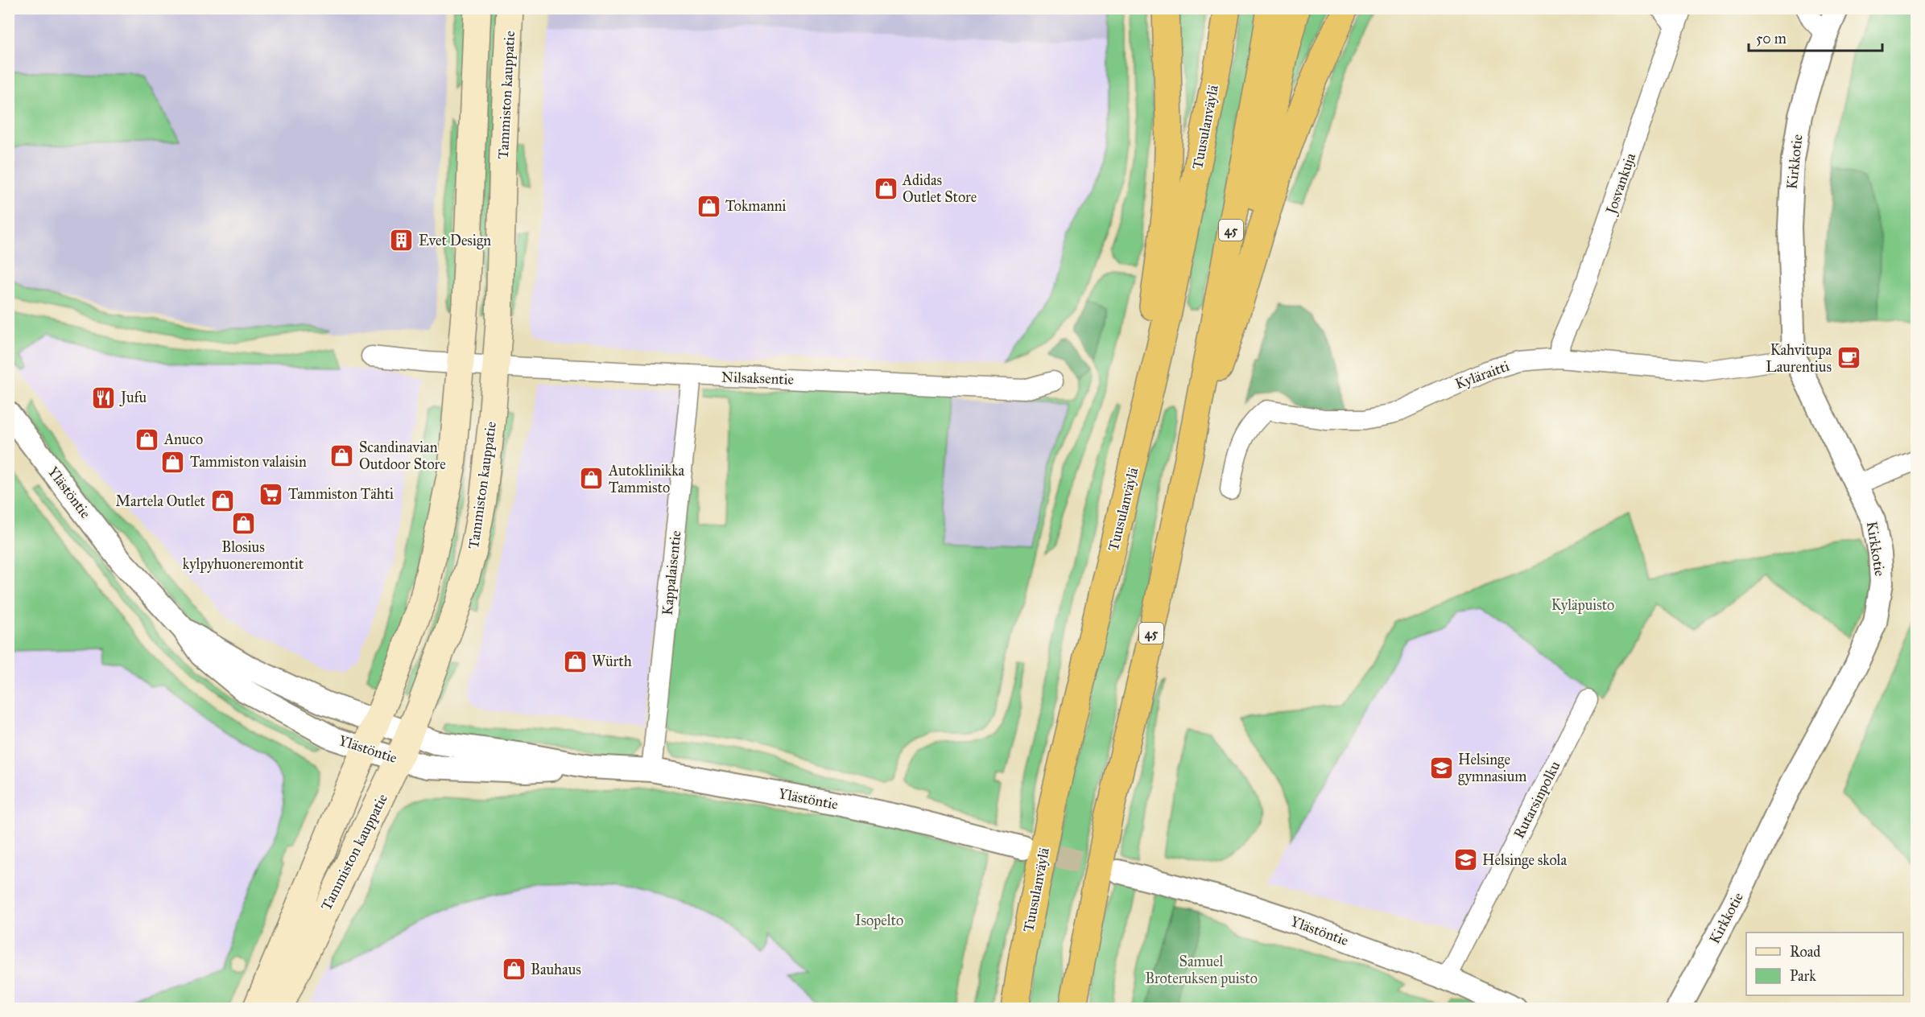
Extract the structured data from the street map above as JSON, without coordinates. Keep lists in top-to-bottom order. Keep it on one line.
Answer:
{"streets":{"highway":["Tuusulanväylä","45"],"main road":["Tammiston kauppatie"],"street":["Kirkkotie","Josvankuja","Kyläraitti","Nilsaksentie","Ylästöntie","Kappalaisentie","Rutarsinpolku"]},"crossings":[["Tammiston kauppatie","Nilsaksentie"],["Tammiston kauppatie","Ylästöntie"],["Kirkkotie","Kyläraitti"],["Josvankuja","Kyläraitti"],["Nilsaksentie","Kappalaisentie"],["Ylästöntie","Kappalaisentie"],["Ylästöntie","Rutarsinpolku"]],"parks":["Kyläpuisto","Isopelto","Samuel Broteruksen puisto"],"places":{"shop":["Adidas Outlet Store","Tokmanni","Anuco","Scandinavian Outdoor Store","Tammiston valaisin","Autoklinikka Tammisto","Martela Outlet","Blosius kylpyhuoneremontit","Würth","Bauhaus"],"building":["Evet Design"],"cafe":["Kahvitupa Laurentius"],"restaurant":["Jufu"],"supermarket":["Tammiston Tähti"],"school or university":["Helsinge gymnasium","Helsinge skola"]},"legend":["Road","Park"],"scale_bar":"50 m"}
